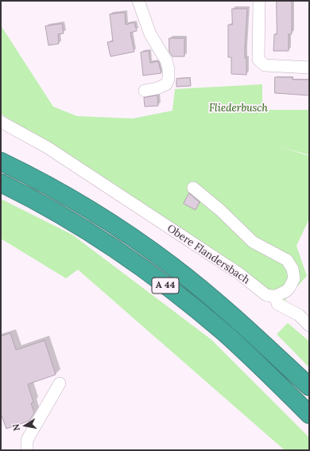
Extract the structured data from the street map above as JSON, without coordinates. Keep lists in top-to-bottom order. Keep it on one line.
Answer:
{"streets":{"highway":["A 44"],"street":["Obere Flandersbach"]},"parks":["Fliederbusch"],"north":"left"}
